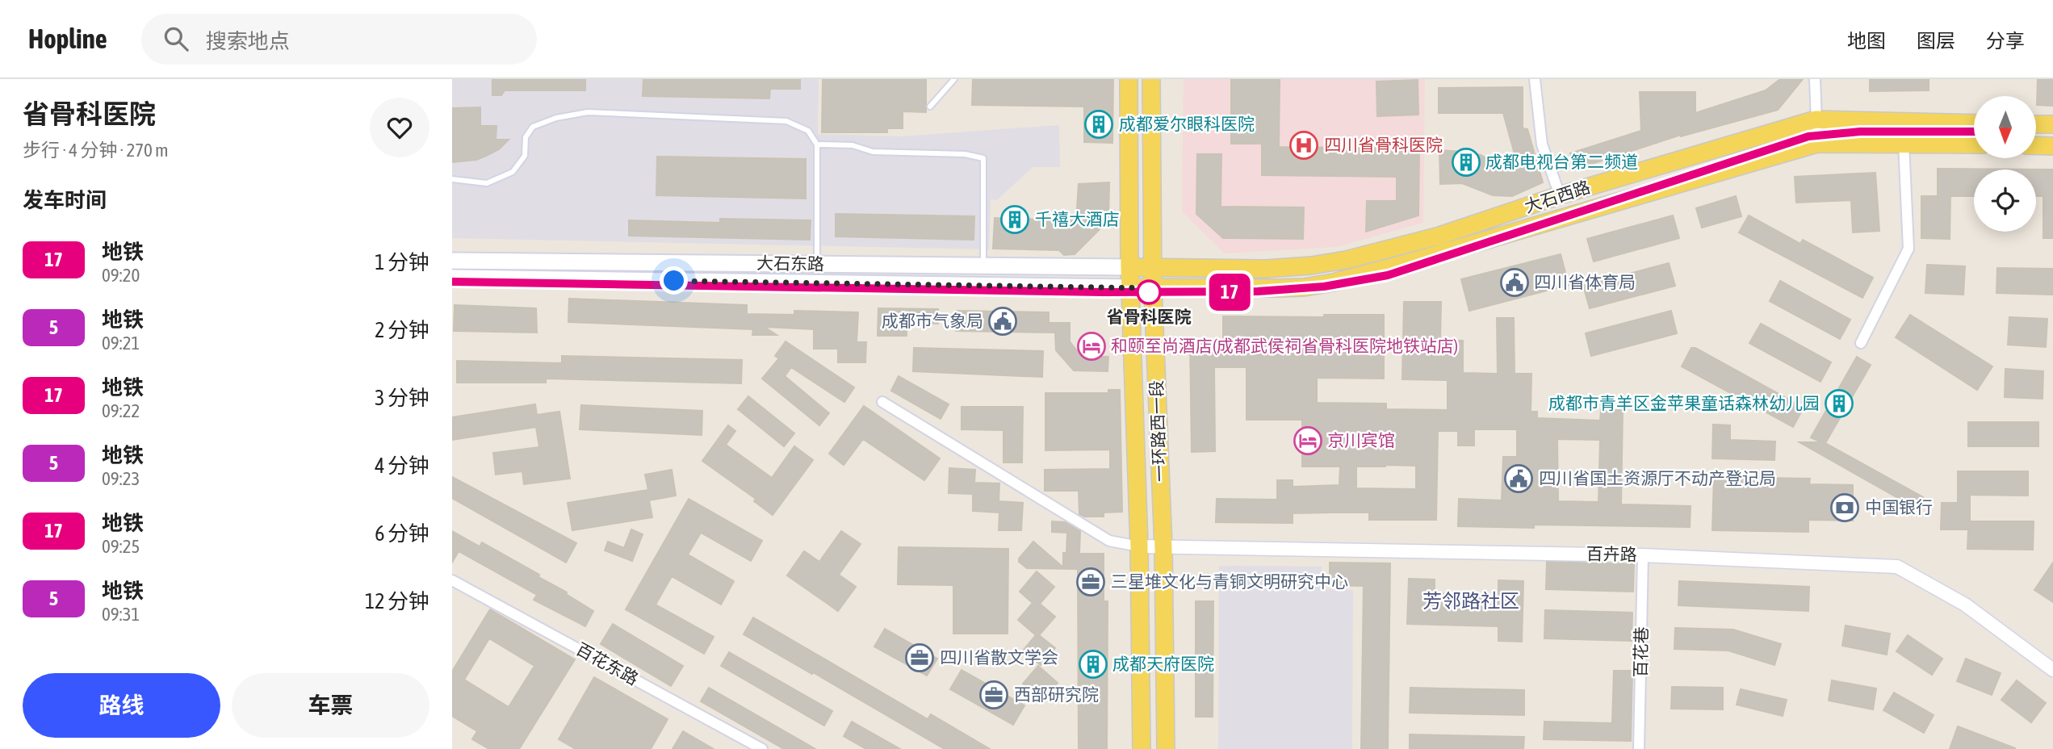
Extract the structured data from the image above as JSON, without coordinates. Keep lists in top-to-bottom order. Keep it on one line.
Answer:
{"streets":{"main road":["大石西路","大石东路","一环路西一段"],"street":["百卉路","百花巷","百花东路"]},"crossings":[["大石西路","大石东路"],["大石西路","一环路西一段"],["大石东路","一环路西一段"],["一环路西一段","百卉路"],["百卉路","百花巷"]],"districts":["芳邻路社区"],"places":{"building":["成都爱尔眼科医院","成都电视台第二频道","千禧大酒店","成都市青羊区金苹果童话森林幼儿园","成都天府医院"],"hospital":["四川省骨科医院"],"public building":["四川省体育局","成都市气象局","四川省国土资源厅不动产登记局"],"other":["省骨科医院"],"hotel":["和颐至尚酒店(成都武侯祠省骨科医院地铁站店)","京川宾馆"],"bank":["中国银行"],"office":["三星堆文化与青铜文明研究中心","四川省散文学会","西部研究院"]},"lines":["metro line 17"],"north":"bottom","page":{"header":"Hopline","search":"搜索地点","nav":["地图","图层","分享"],"heading":[["省骨科医院","步行 · 4 分钟 · 270 m"],"发车时间"],"on_map":"17","list":[{"mark":"17","name":"地铁","note":"09:20","value":"1 分钟"},{"mark":"5","name":"地铁","note":"09:21","value":"2 分钟"},{"mark":"17","name":"地铁","note":"09:22","value":"3 分钟"},{"mark":"5","name":"地铁","note":"09:23","value":"4 分钟"},{"mark":"17","name":"地铁","note":"09:25","value":"6 分钟"},{"mark":"5","name":"地铁","note":"09:31","value":"12 分钟"}],"buttons":["路线","车票"]}}
